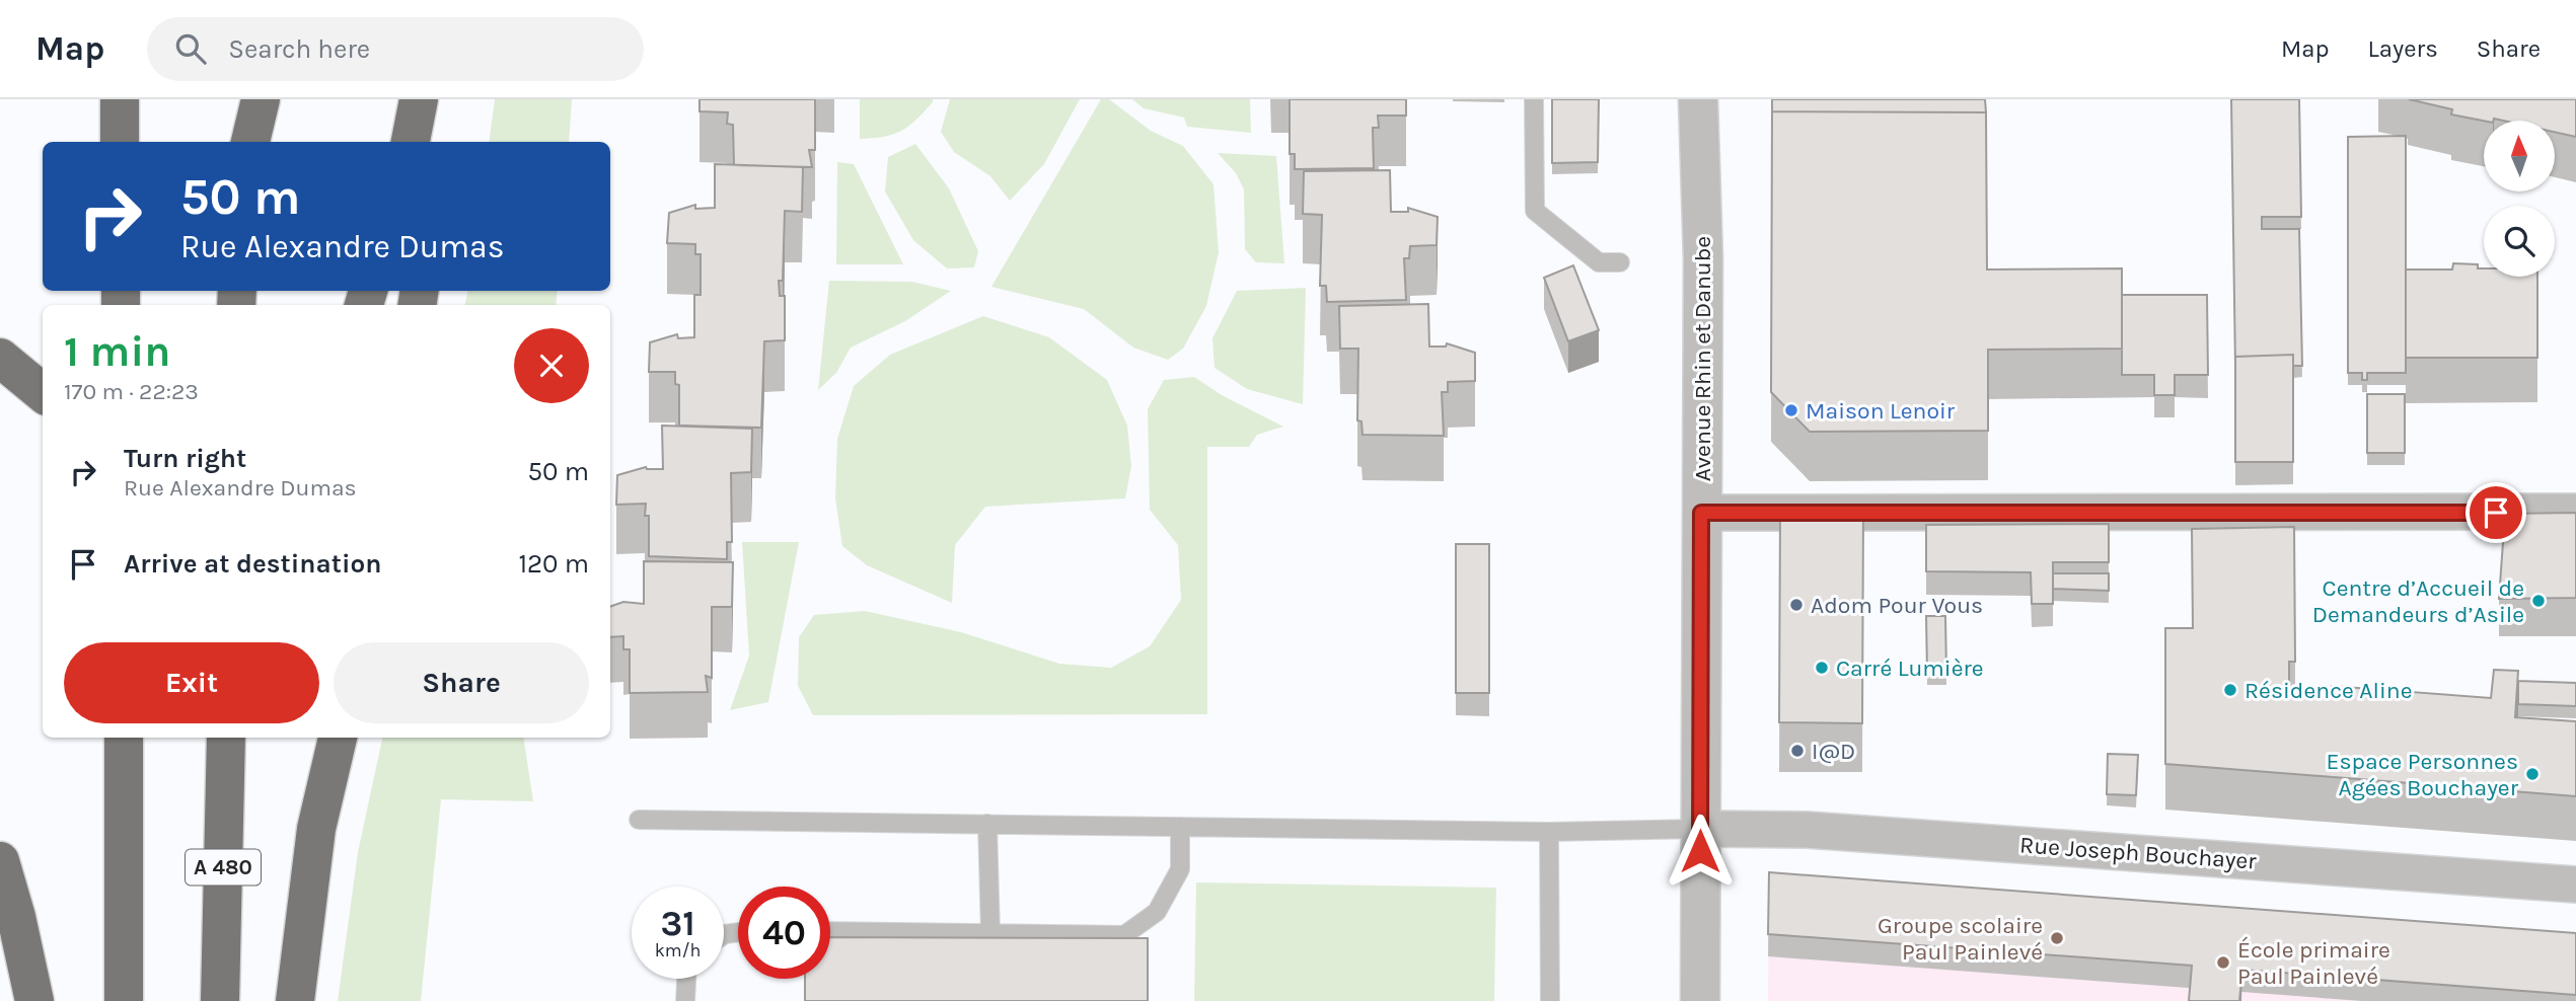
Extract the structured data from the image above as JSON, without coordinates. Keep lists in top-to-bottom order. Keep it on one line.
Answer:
{"streets":{"highway":["A 480"],"street":["Avenue Rhin et Danube","Rue Joseph Bouchayer"]},"crossings":[["Avenue Rhin et Danube","Rue Joseph Bouchayer"]],"places":["Maison Lenoir","Centre d’Accueil de Demandeurs d’Asile","Adom Pour Vous","Carré Lumière","Résidence Aline","I@D","Espace Personnes Agées Bouchayer","Groupe scolaire Paul Painlevé","École primaire Paul Painlevé"],"north":"top","page":{"header":"Map","search":"Search here","nav":["Map","Layers","Share"],"turn":["50 m","Rue Alexandre Dumas"],"heading":["1 min","170 m · 22:23"],"list":[{"name":"Turn right","note":"Rue Alexandre Dumas","value":"50 m"},{"name":"Arrive at destination","value":"120 m"}],"buttons":["Exit","Share"],"speed":"31 km/h","limit":"40"}}
